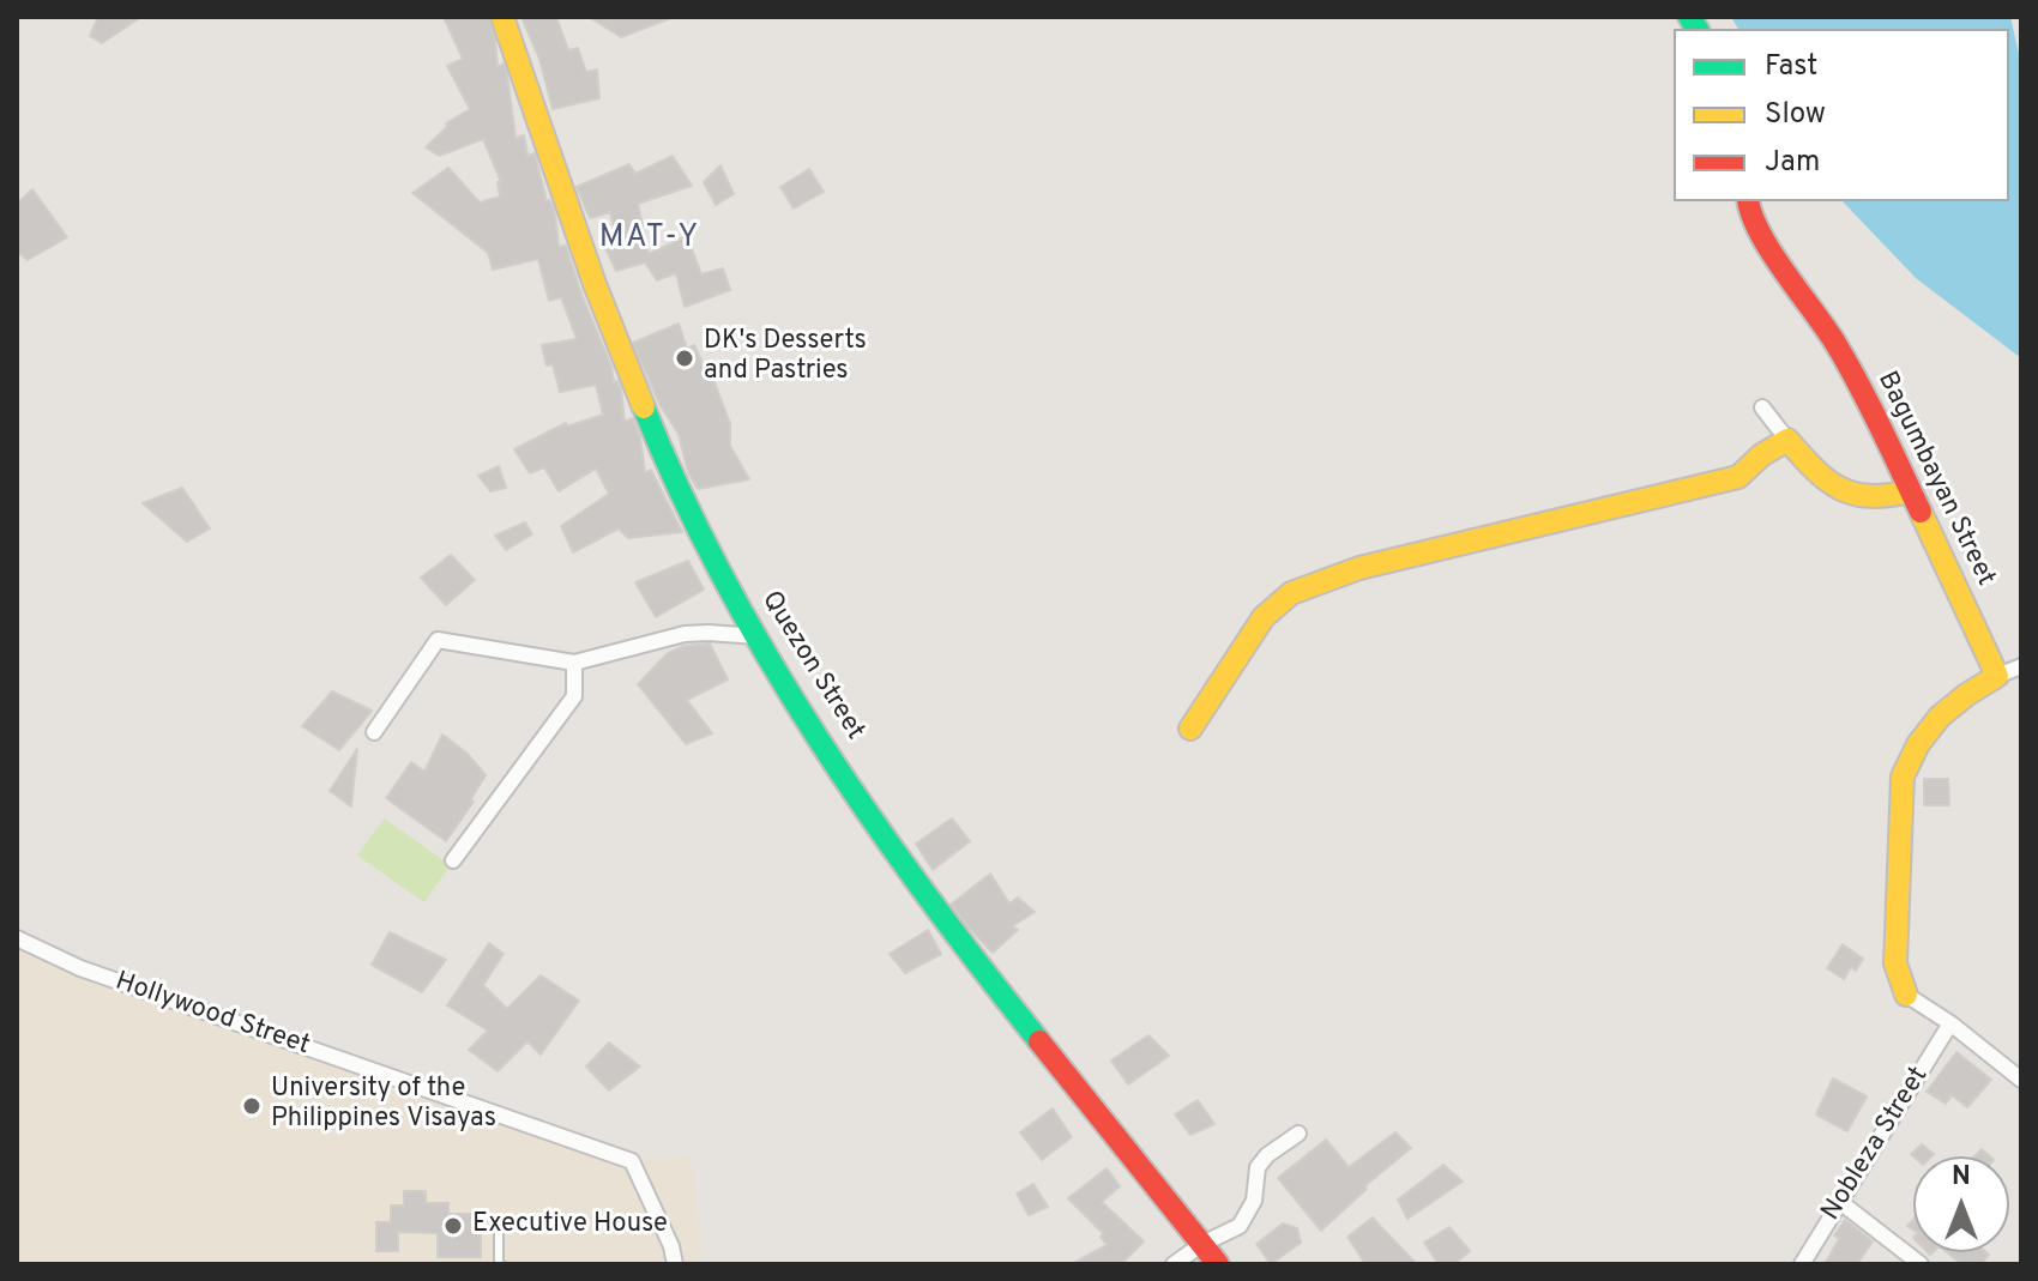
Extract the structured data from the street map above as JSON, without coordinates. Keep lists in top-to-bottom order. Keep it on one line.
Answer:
{"streets":{"street":["Bagumbayan Street","Quezon Street","Hollywood Street","Nobleza Street"]},"districts":["MAT-Y"],"places":["DK's Desserts and Pastries","University of the Philippines Visayas","Executive House"],"legend":["Fast","Slow","Jam"],"north":"top"}
